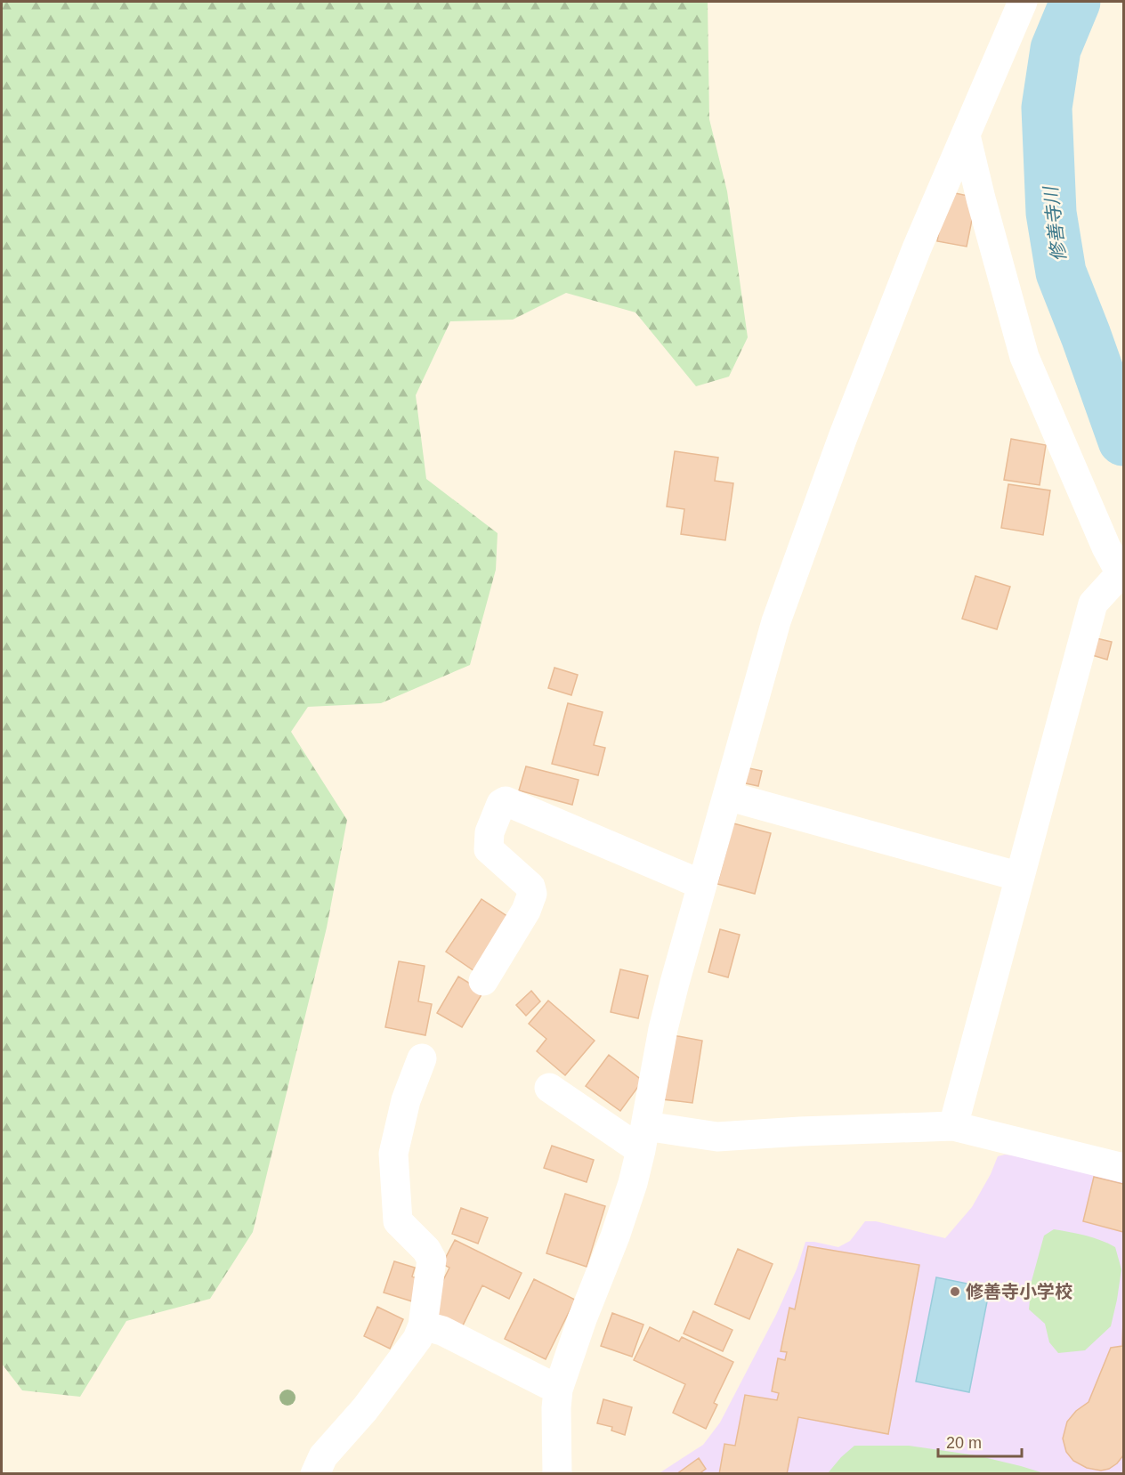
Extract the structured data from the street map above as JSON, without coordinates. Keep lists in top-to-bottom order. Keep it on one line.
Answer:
{"water":["修善寺川"],"places":["修善寺小学校"],"scale_bar":"20 m"}
